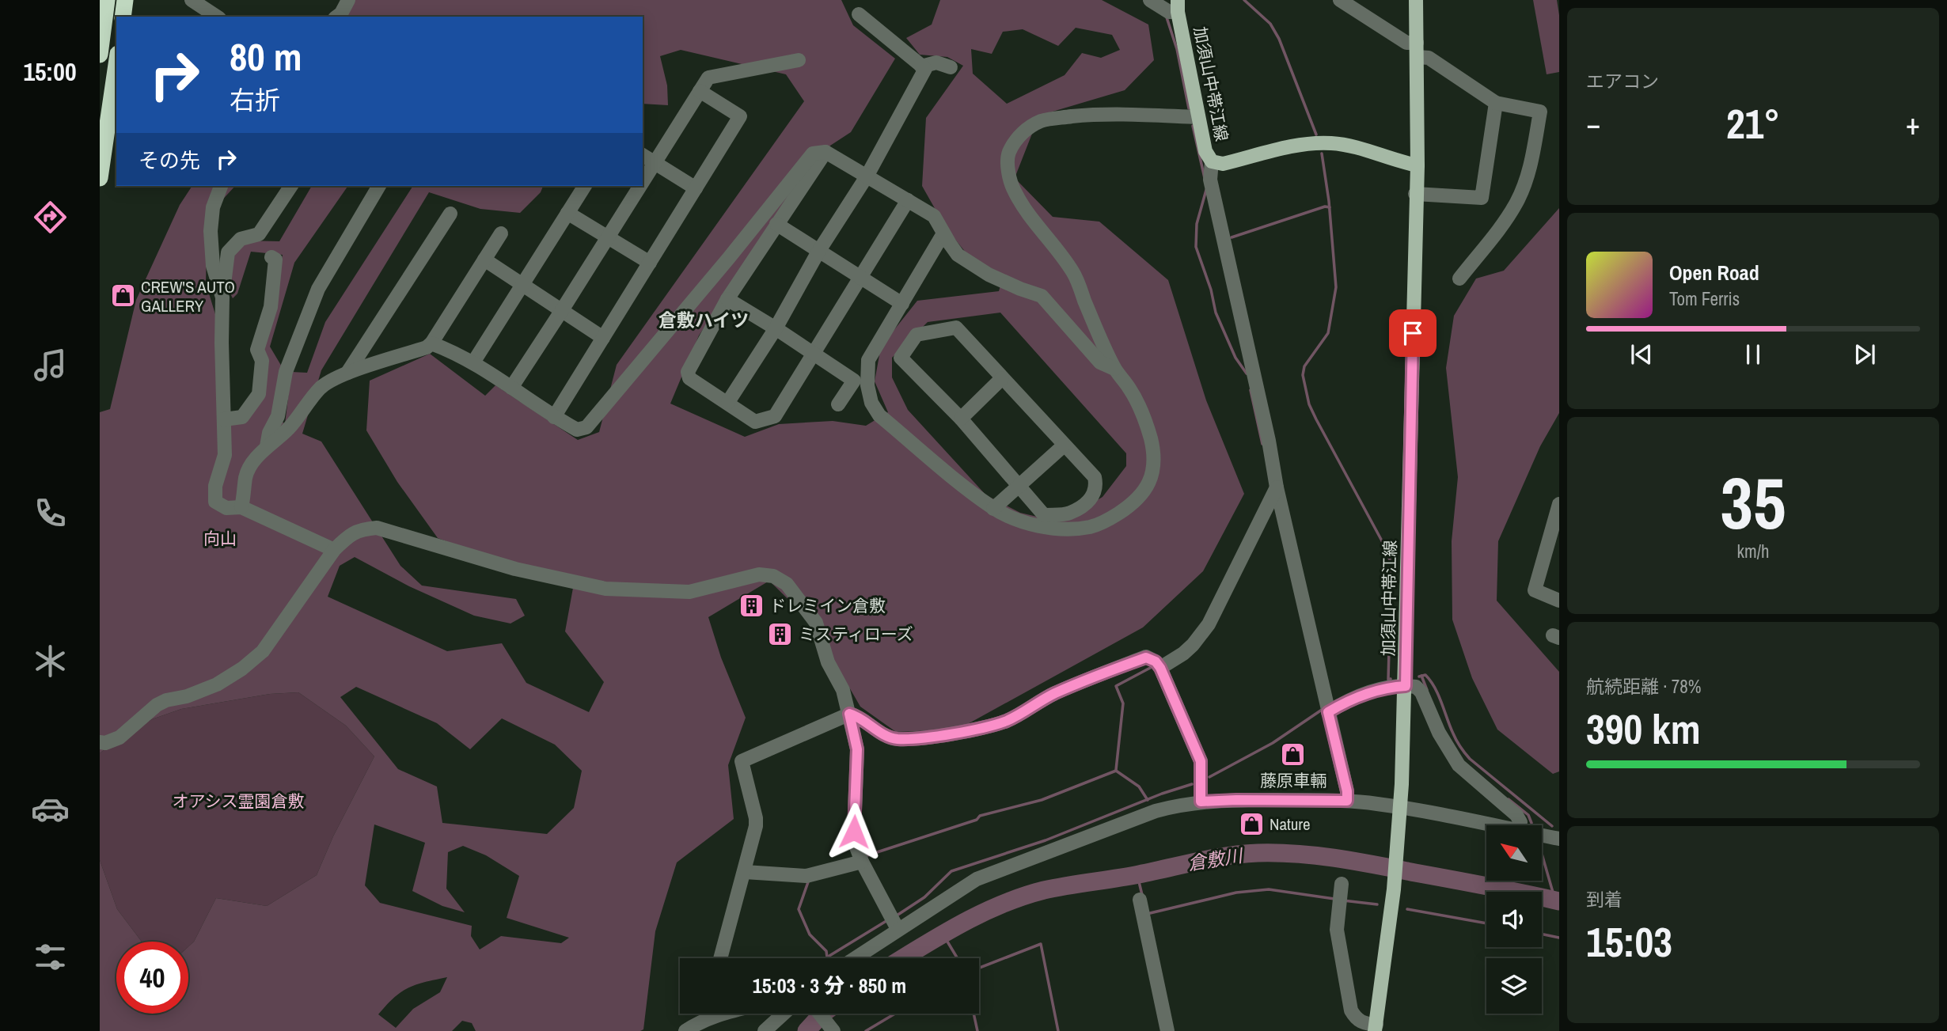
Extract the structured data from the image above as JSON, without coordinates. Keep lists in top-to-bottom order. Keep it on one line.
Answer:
{"streets":{"main road":["加須山中帯江線"]},"districts":["倉敷ハイツ"],"water":["倉敷川"],"parks":["向山","オアシス霊園倉敷"],"places":{"shop":["CREW'S AUTO GALLERY","藤原車輛","Nature"],"building":["ドレミイン倉敷","ミスティローズ"]},"north":"top left","page":{"tabs":"15:00","tile":["エアコン",["35","km/h"],["航続距離 · 78%","390 km"],["到着","15:03"]],"turn":["80 m","右折"],"heat":["−","21°","+"],"then":"その先","song":["Open Road","Tom Ferris"],"limit":"40","trip":"15:03 · 3 分 · 850 m"}}
